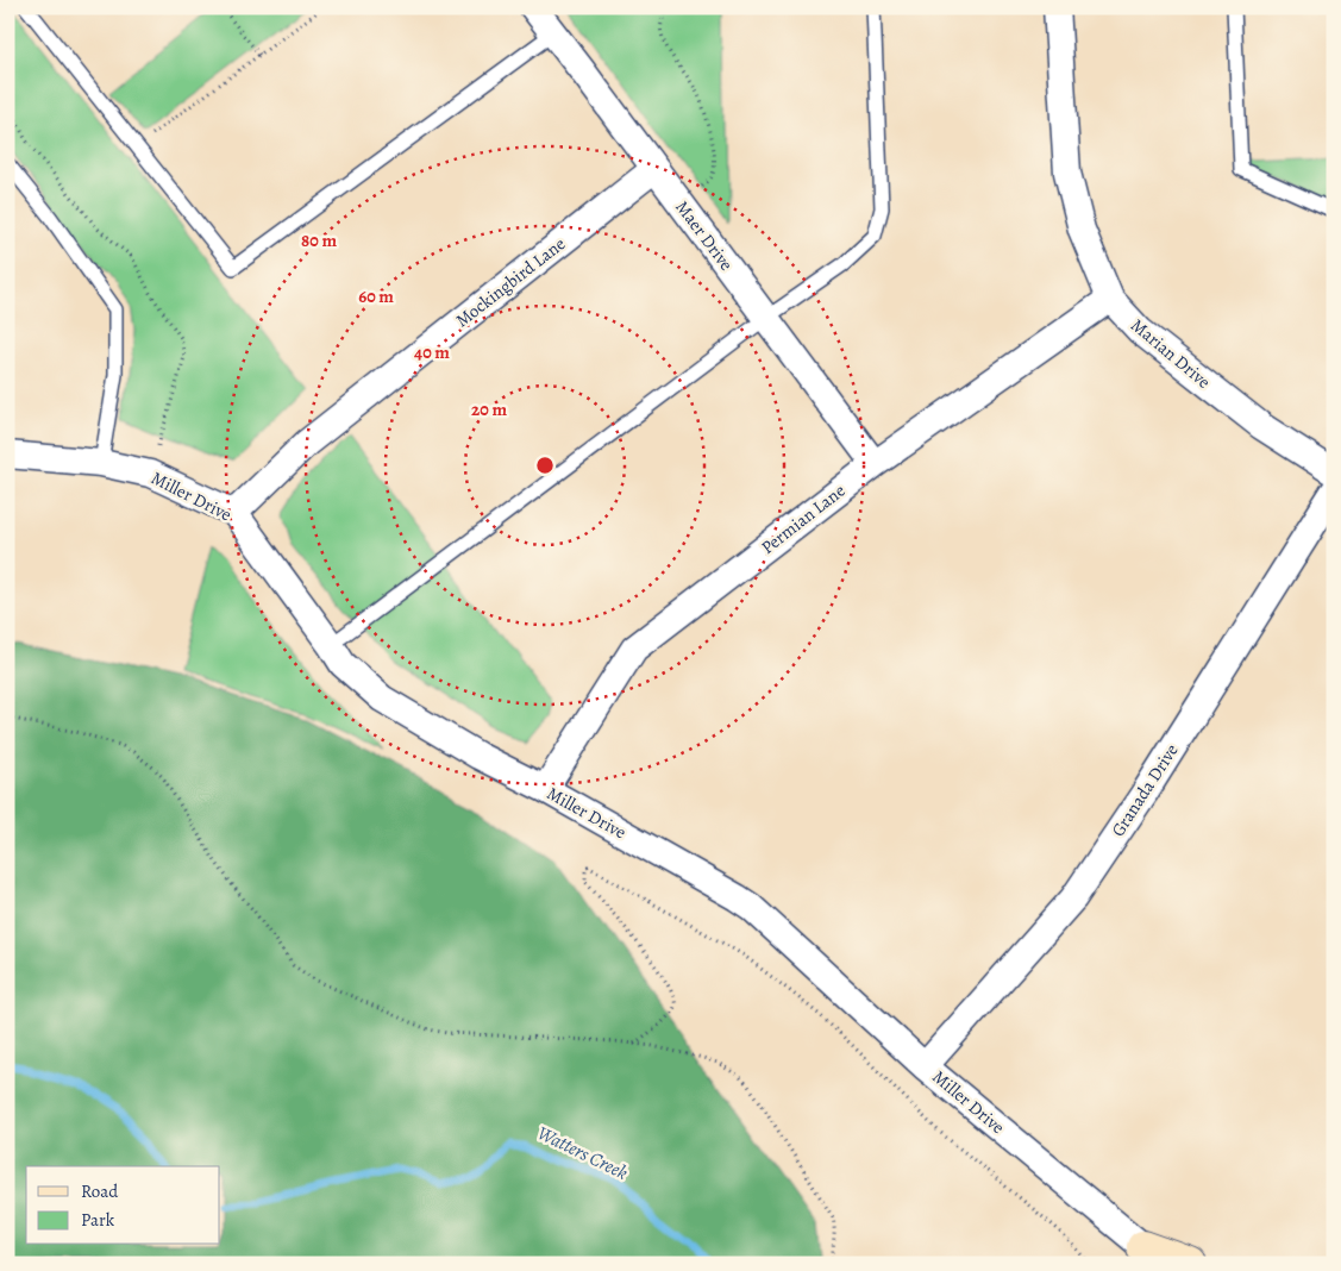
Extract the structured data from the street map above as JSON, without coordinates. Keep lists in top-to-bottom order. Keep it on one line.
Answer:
{"streets":{"street":["Maer Drive","Mockingbird Lane","Marian Drive","Miller Drive","Permian Lane","Granada Drive"]},"crossings":[["Maer Drive","Mockingbird Lane"],["Maer Drive","Permian Lane"],["Mockingbird Lane","Miller Drive"],["Marian Drive","Permian Lane"],["Miller Drive","Permian Lane"],["Miller Drive","Granada Drive"]],"water":["Watters Creek"],"legend":["Road","Park"],"rings":["80 m","60 m","40 m","20 m"]}
